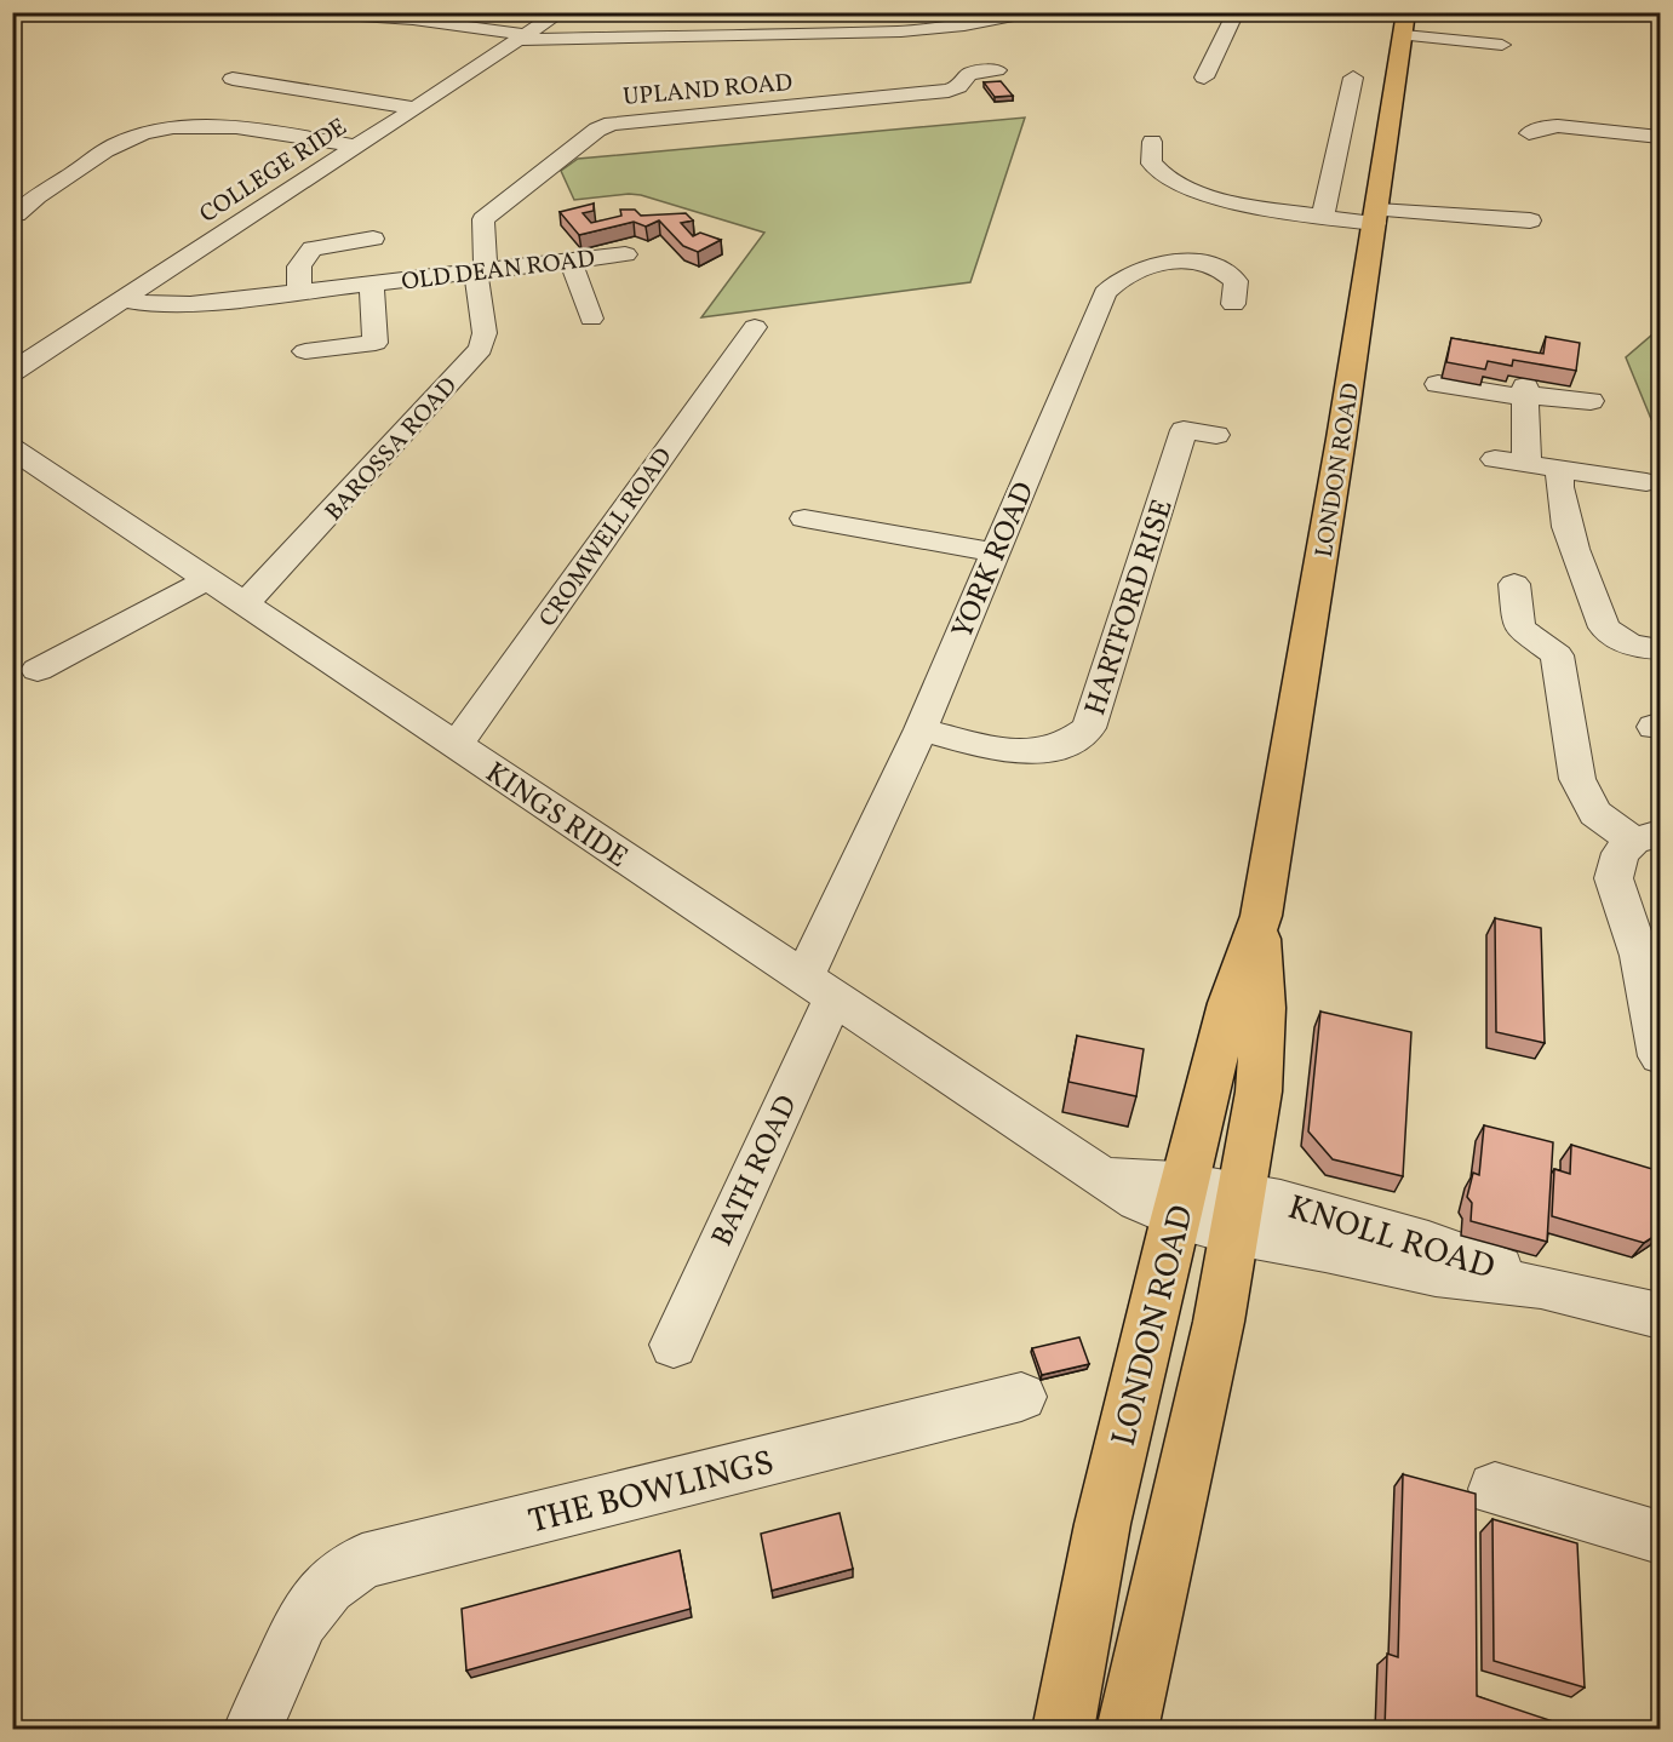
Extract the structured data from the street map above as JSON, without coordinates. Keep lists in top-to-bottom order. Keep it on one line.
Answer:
{"streets":{"main road":["LONDON ROAD"],"street":["UPLAND ROAD","COLLEGE RIDE","OLD DEAN ROAD","BAROSSA ROAD","CROMWELL ROAD","YORK ROAD","HARTFORD RISE","KINGS RIDE","BATH ROAD","KNOLL ROAD","THE BOWLINGS"]},"crossings":[["UPLAND ROAD","OLD DEAN ROAD"],["UPLAND ROAD","BAROSSA ROAD"],["COLLEGE RIDE","OLD DEAN ROAD"],["OLD DEAN ROAD","BAROSSA ROAD"],["BAROSSA ROAD","KINGS RIDE"],["LONDON ROAD","KINGS RIDE"],["LONDON ROAD","KNOLL ROAD"],["CROMWELL ROAD","KINGS RIDE"],["YORK ROAD","HARTFORD RISE"],["YORK ROAD","KINGS RIDE"],["YORK ROAD","BATH ROAD"],["KINGS RIDE","BATH ROAD"],["KINGS RIDE","KNOLL ROAD"]]}
